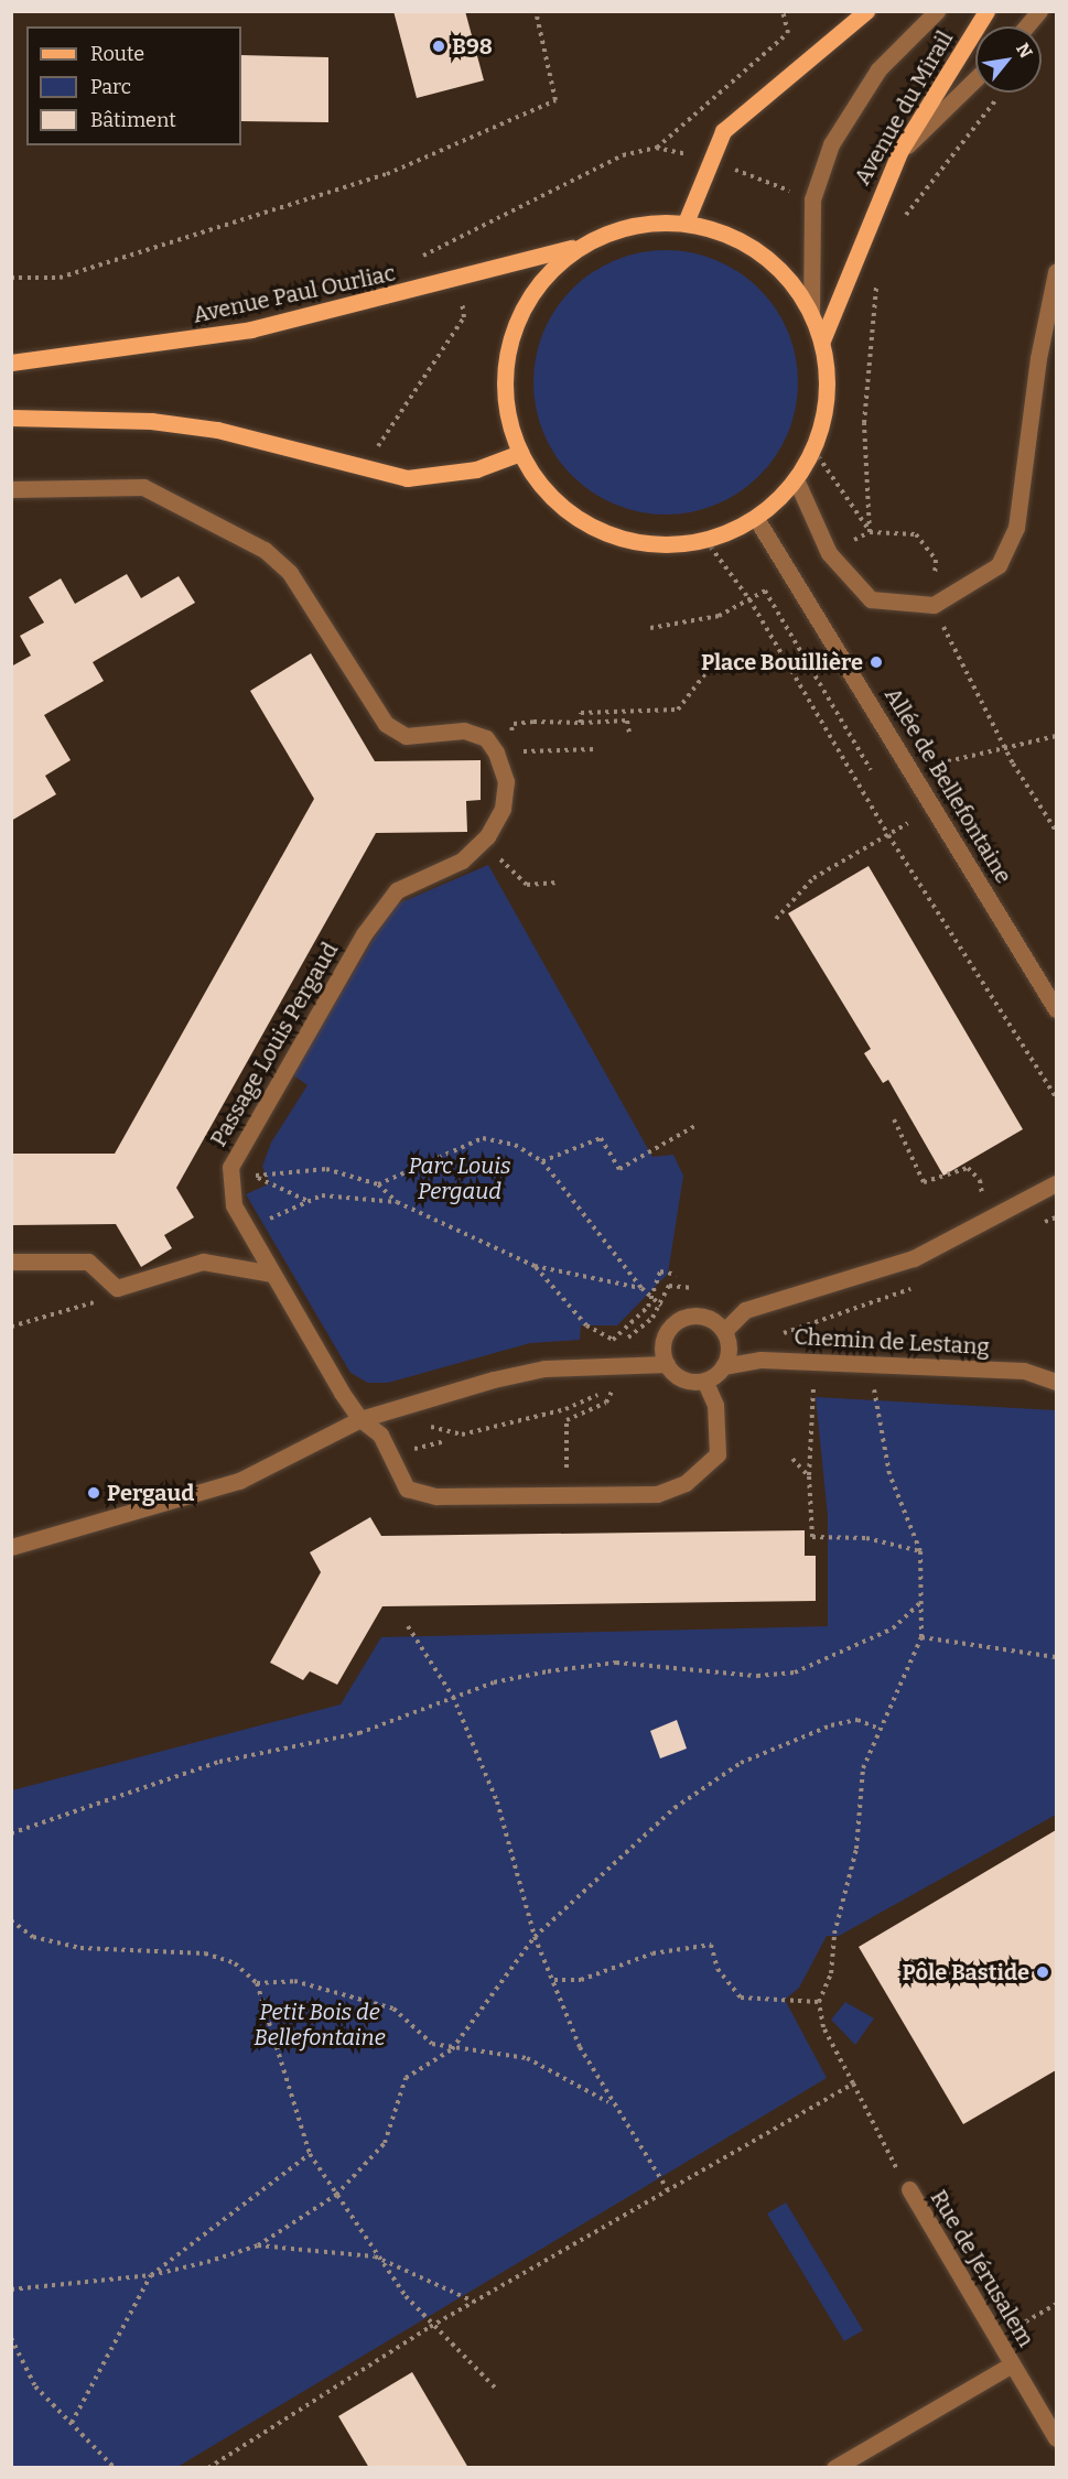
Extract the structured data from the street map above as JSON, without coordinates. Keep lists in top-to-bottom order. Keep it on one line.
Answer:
{"streets":{"main road":["Avenue du Mirail","Avenue Paul Ourliac"],"street":["Allée de Bellefontaine","Passage Louis Pergaud","Chemin de Lestang","Rue de Jérusalem"]},"crossings":[["Passage Louis Pergaud","Chemin de Lestang"]],"parks":["Parc Louis Pergaud","Petit Bois de Bellefontaine"],"places":["B98","Place Bouillière","Pergaud","Pôle Bastide"],"legend":["Route","Parc","Bâtiment"],"north":"top right"}
